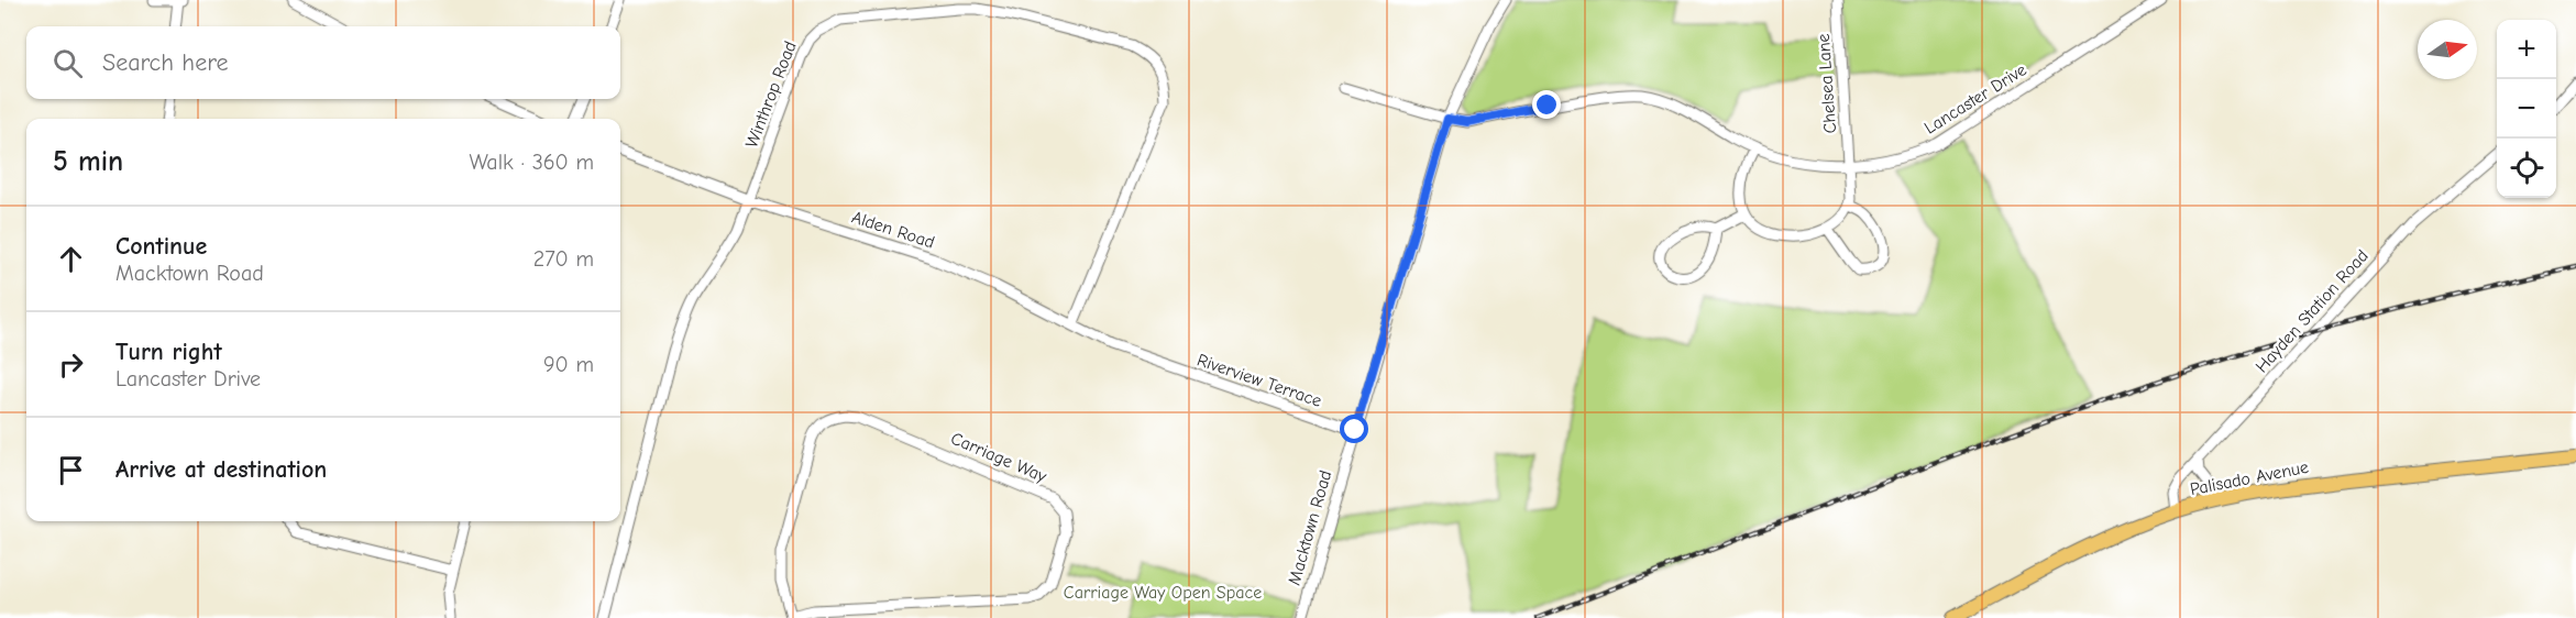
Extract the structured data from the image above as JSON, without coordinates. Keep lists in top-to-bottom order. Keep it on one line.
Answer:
{"streets":{"main road":["Palisado Avenue"],"street":["Chelsea Lane","Winthrop Road","Lancaster Drive","Alden Road","Hayden Station Road","Riverview Terrace","Carriage Way","Macktown Road"]},"crossings":[["Chelsea Lane","Lancaster Drive"],["Winthrop Road","Alden Road"],["Lancaster Drive","Macktown Road"],["Alden Road","Riverview Terrace"],["Hayden Station Road","Palisado Avenue"],["Riverview Terrace","Macktown Road"]],"parks":["Carriage Way Open Space"],"north":"right","page":{"map_buttons":["+","−"],"search":"Search here","heading":["5 min","Walk · 360 m"],"list":[["Continue","Macktown Road","270 m"],["Turn right","Lancaster Drive","90 m"],"Arrive at destination"]}}
